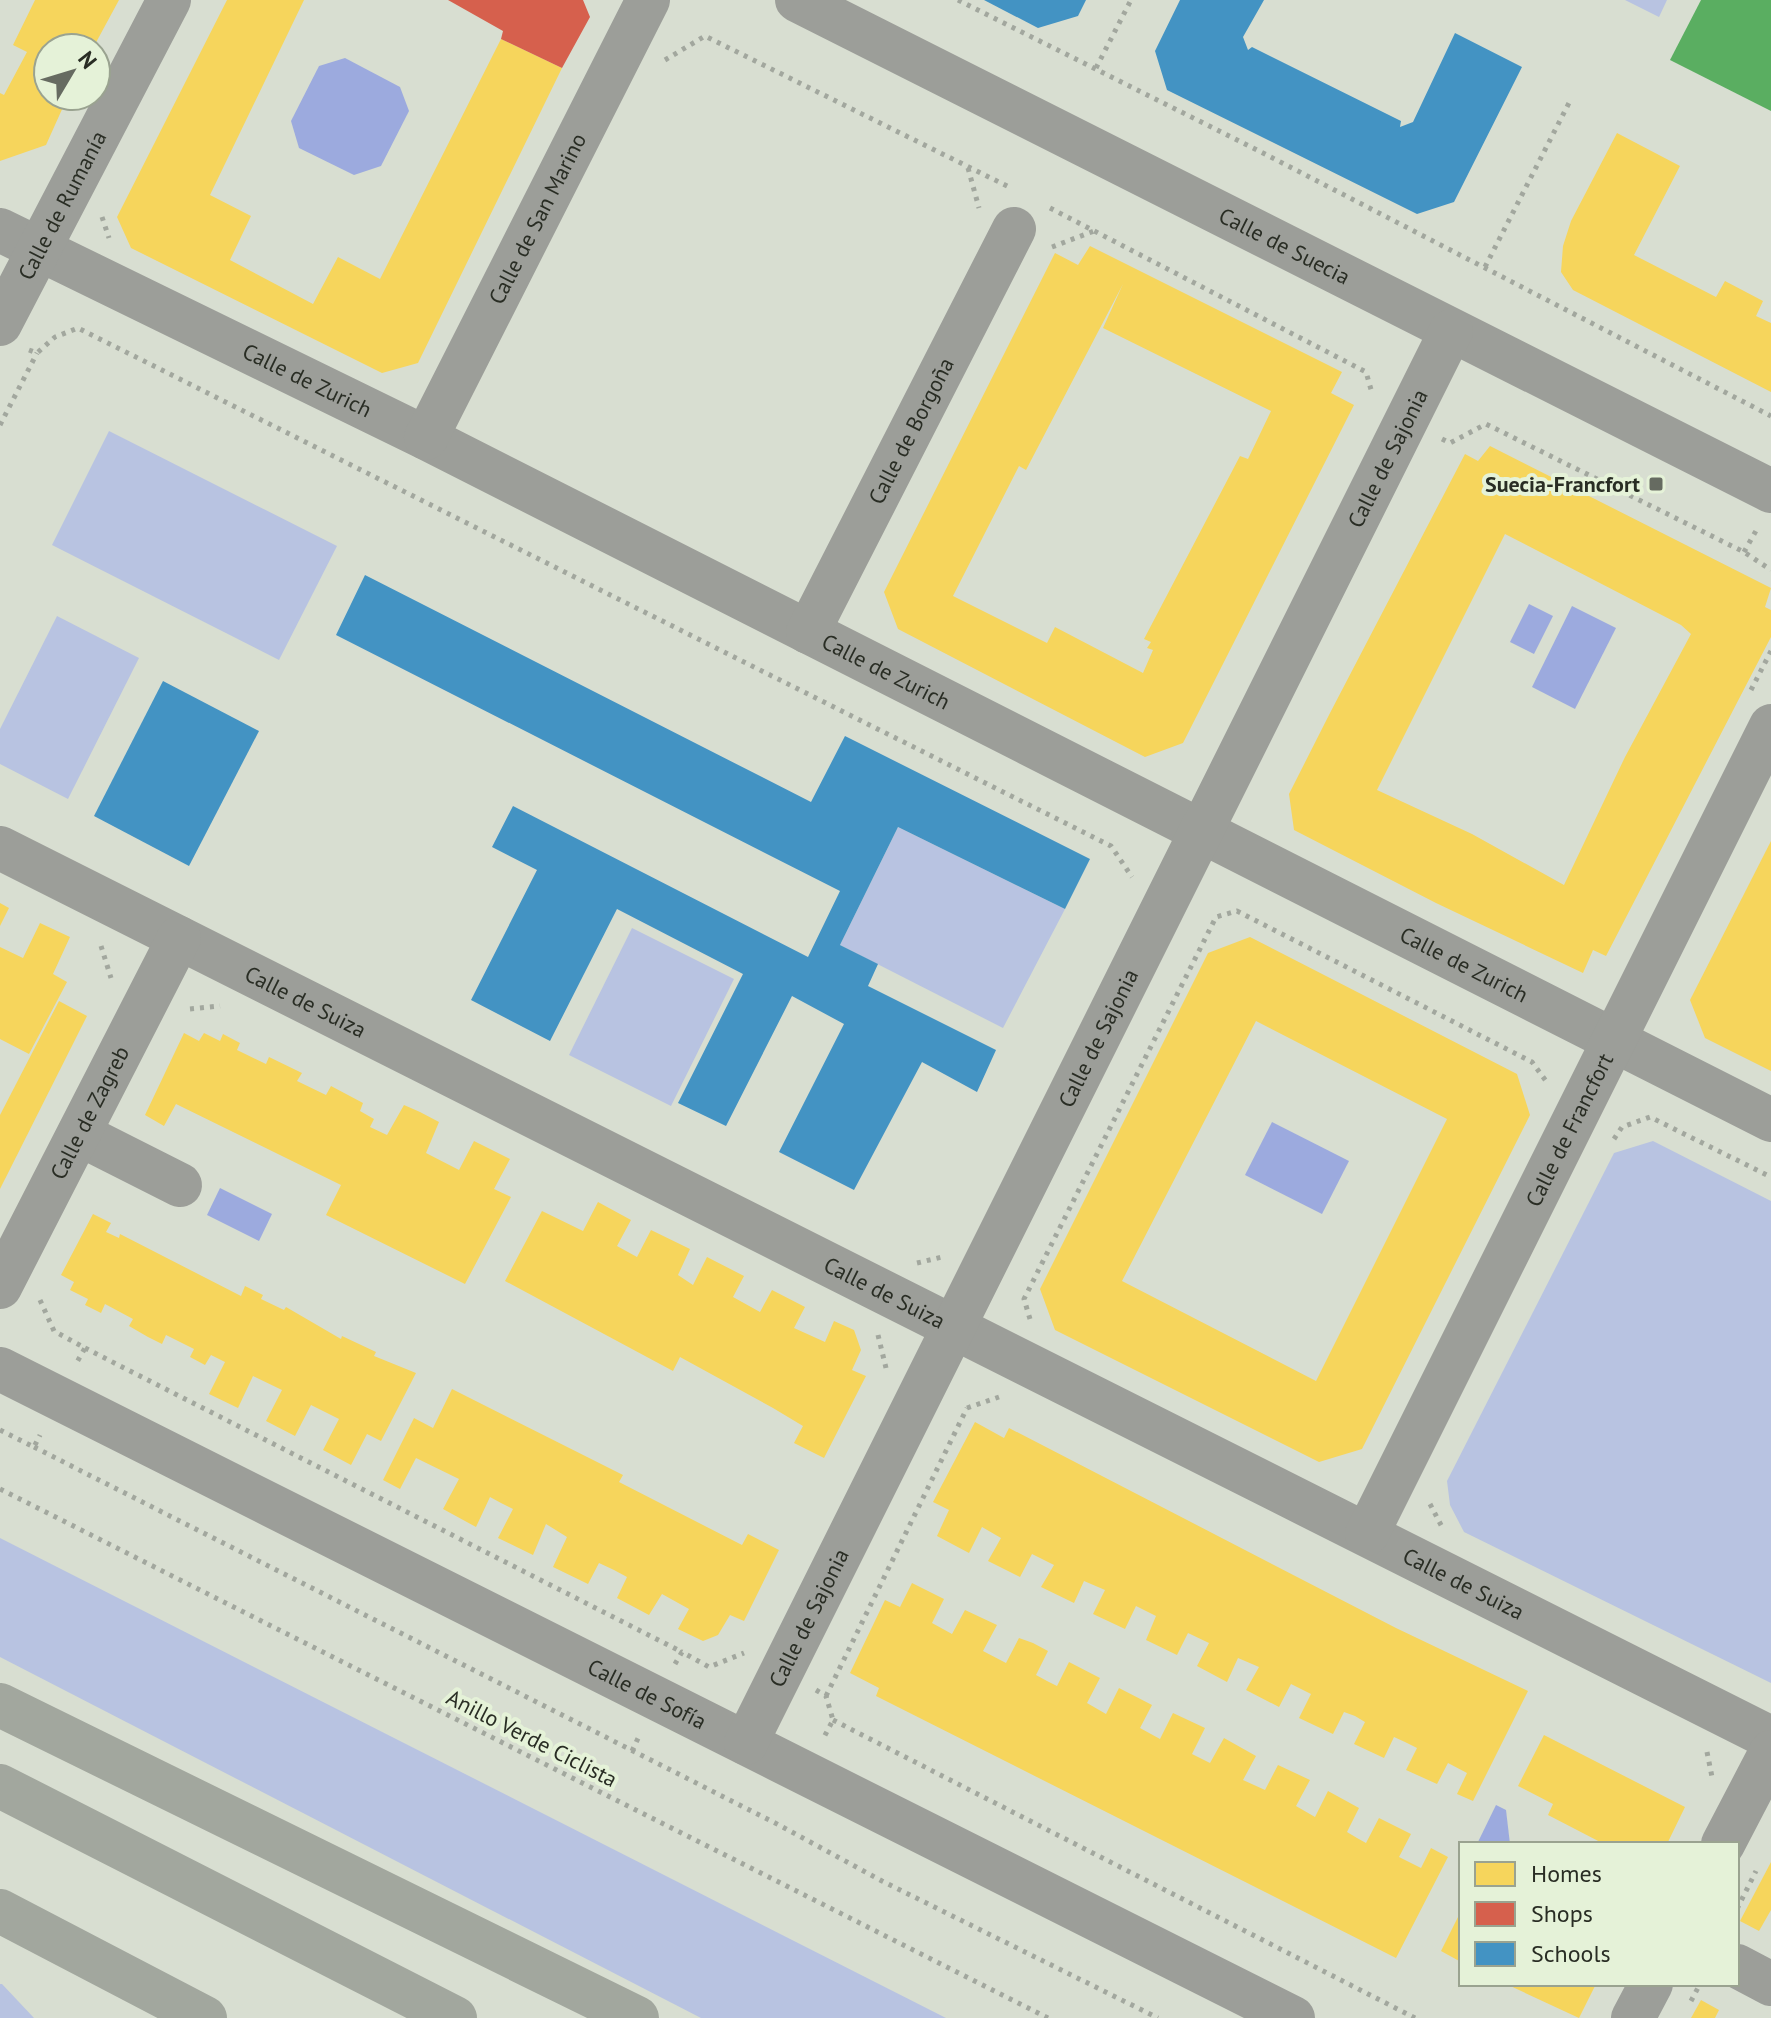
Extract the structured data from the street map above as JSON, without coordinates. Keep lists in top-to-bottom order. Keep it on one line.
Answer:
{"streets":{"street":["Calle de Rumanía","Calle de San Marino","Calle de Suecia","Calle de Zurich","Calle de Borgoña","Calle de Sajonia","Calle de Suiza","Calle de Zagreb","Calle de Francfort","Calle de Sofía"],"path":["Anillo Verde Ciclista"]},"crossings":[["Calle de Rumanía","Calle de Zurich"],["Calle de San Marino","Calle de Zurich"],["Calle de Suecia","Calle de Sajonia"],["Calle de Zurich","Calle de Borgoña"],["Calle de Zurich","Calle de Sajonia"],["Calle de Zurich","Calle de Francfort"],["Calle de Sajonia","Calle de Suiza"],["Calle de Sajonia","Calle de Sofía"],["Calle de Suiza","Calle de Zagreb"],["Calle de Suiza","Calle de Francfort"]],"places":{"transit":["Suecia-Francfort"]},"legend":["Homes","Shops","Schools"],"north":"top right"}
